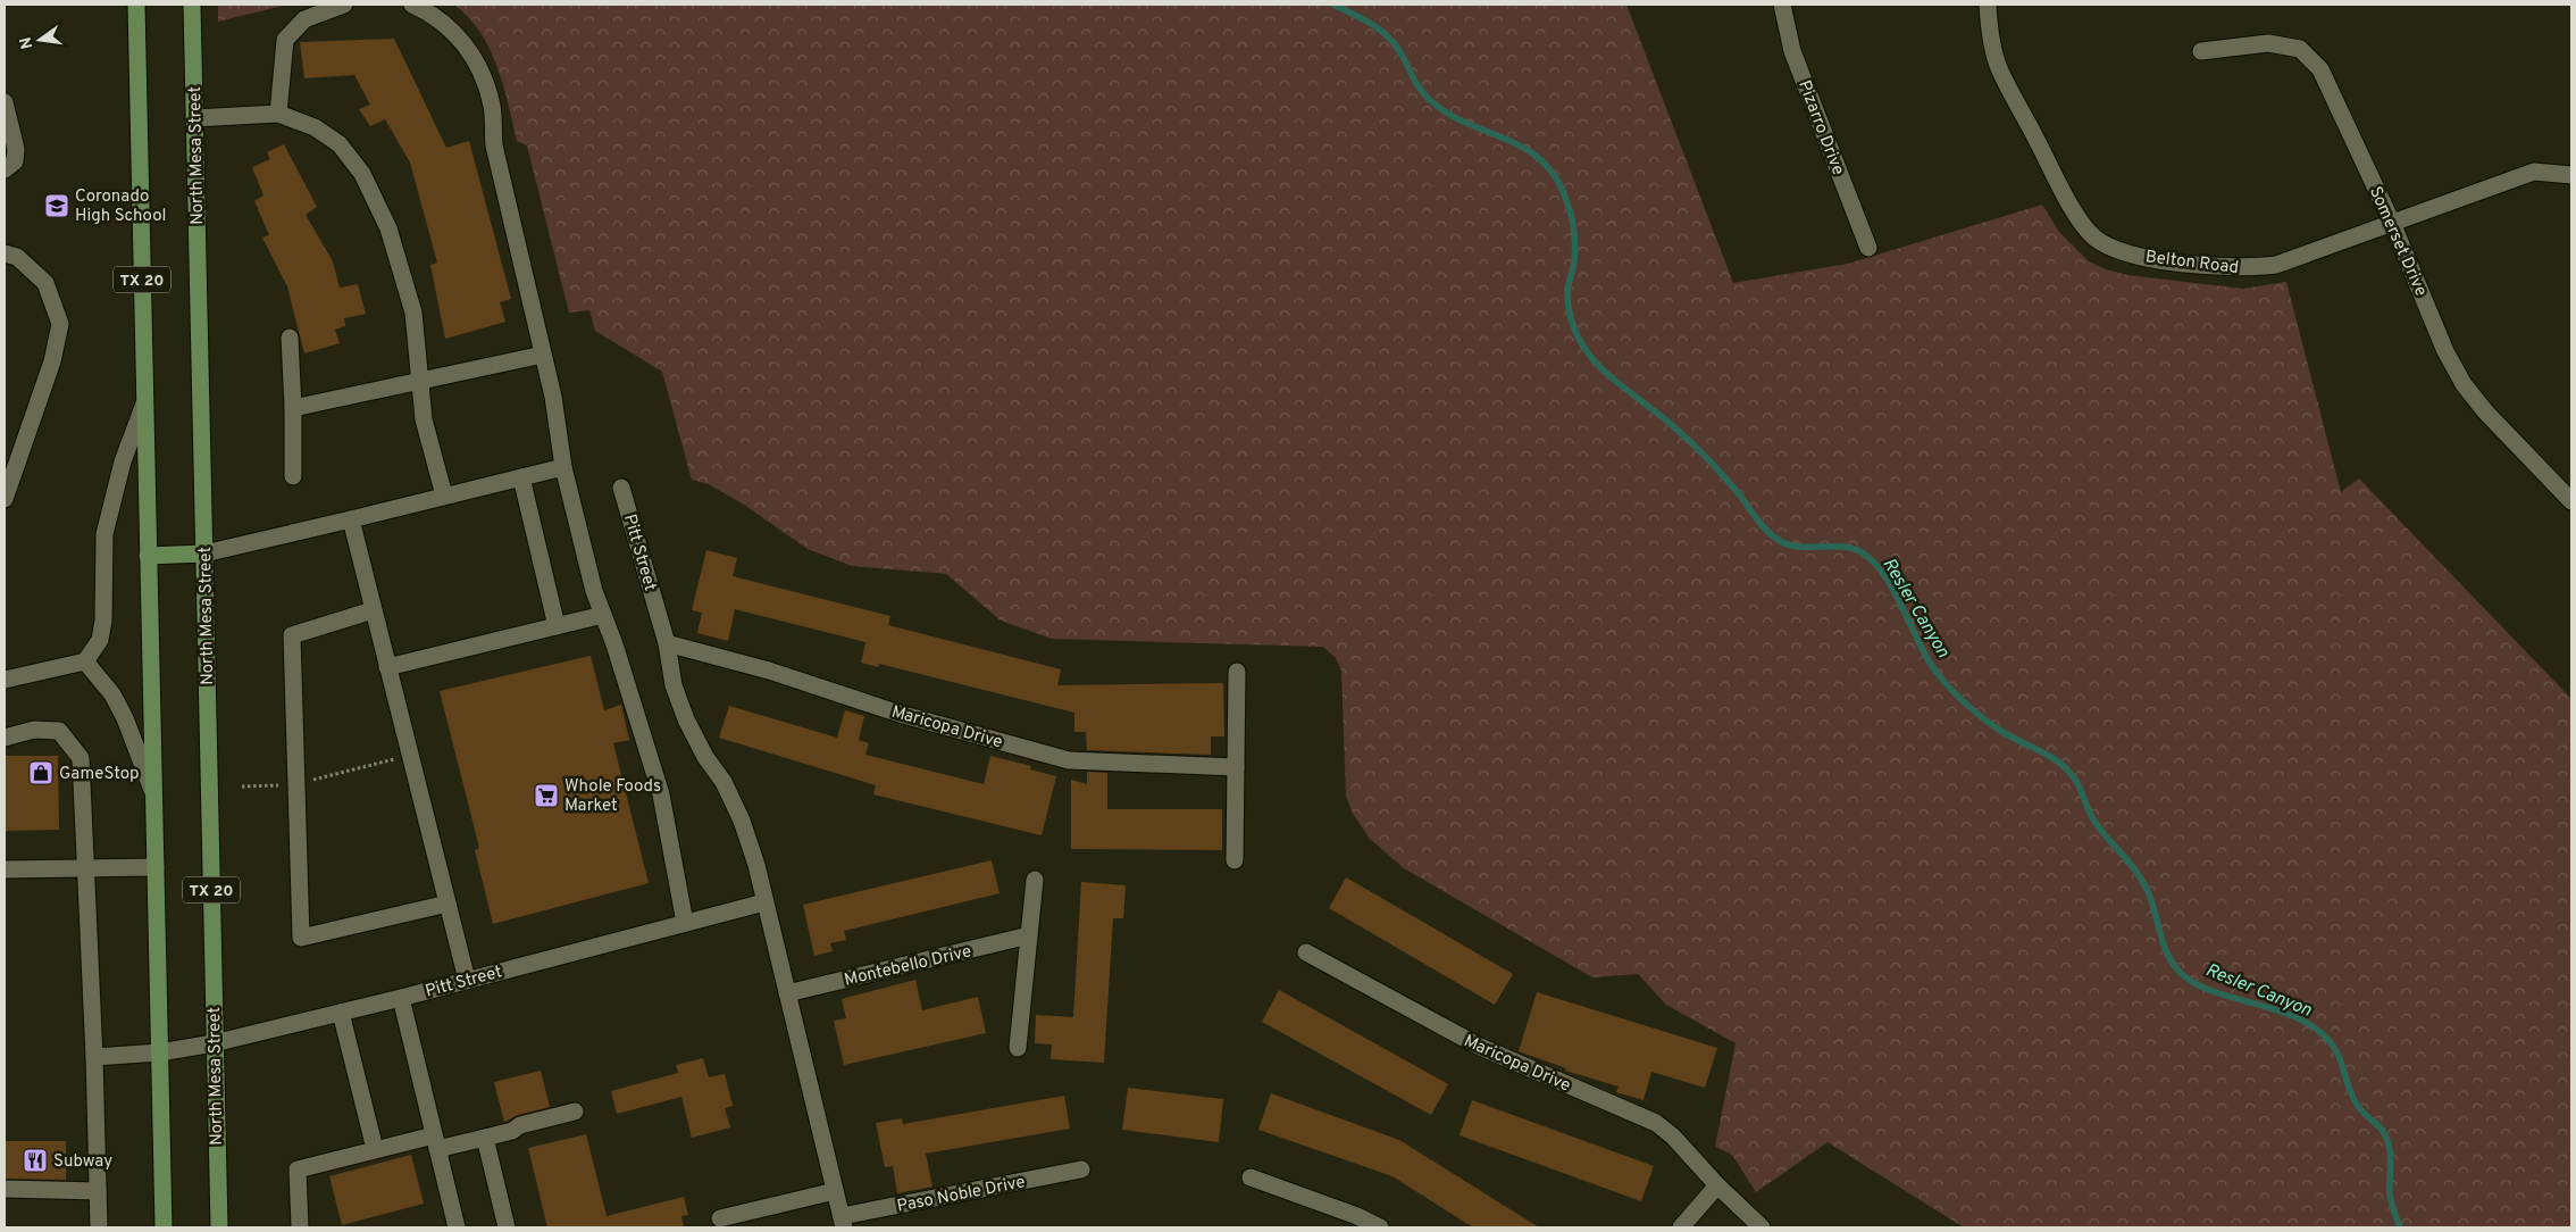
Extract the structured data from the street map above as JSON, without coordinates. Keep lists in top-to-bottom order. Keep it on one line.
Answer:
{"streets":{"main road":["North Mesa Street","TX 20"],"street":["Pizarro Drive","Somerset Drive","Belton Road","Pitt Street","Maricopa Drive","Montebello Drive","Paso Noble Drive"]},"crossings":[["North Mesa Street","Pitt Street"],["Somerset Drive","Belton Road"],["TX 20","Pitt Street"],["Pitt Street","Maricopa Drive"],["Pitt Street","Montebello Drive"],["Pitt Street","Paso Noble Drive"]],"water":["Resler Canyon"],"places":{"school or university":["Coronado High School"],"shop":["GameStop"],"supermarket":["Whole Foods Market"],"restaurant":["Subway"]},"north":"left"}
